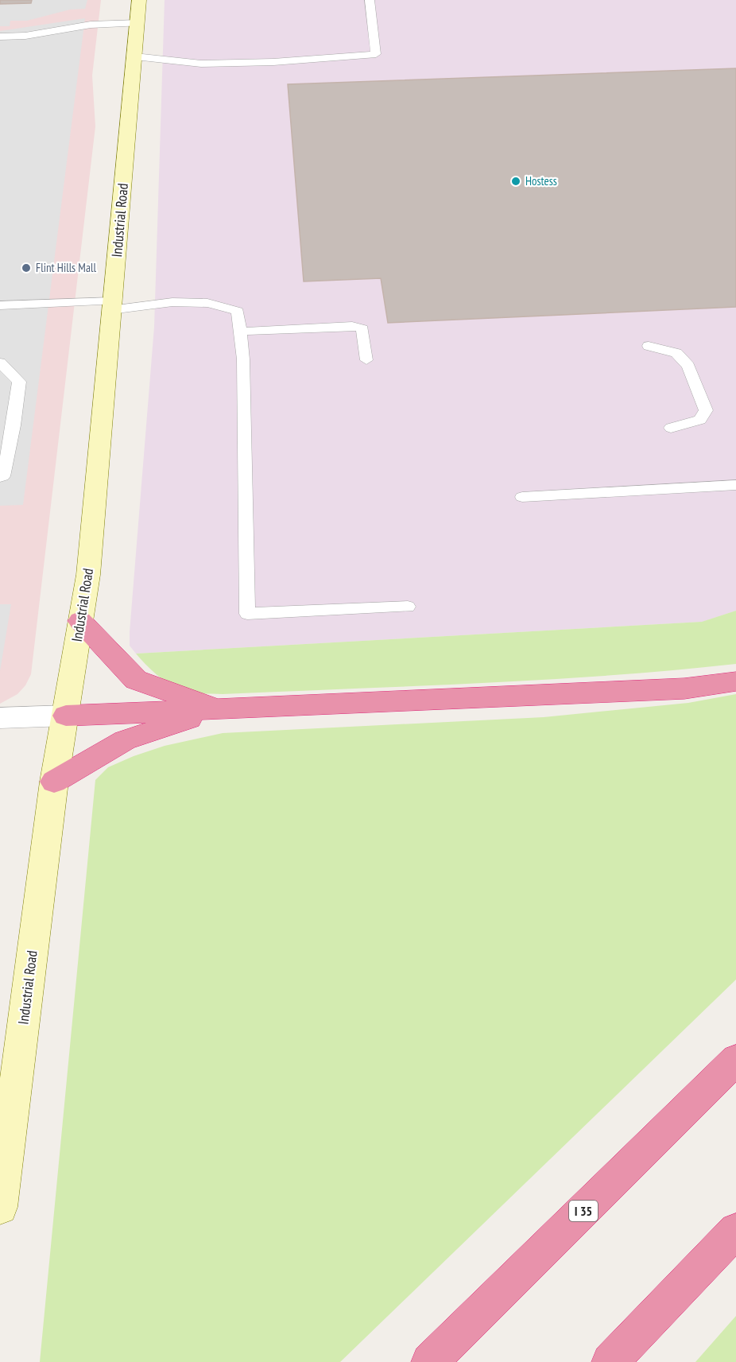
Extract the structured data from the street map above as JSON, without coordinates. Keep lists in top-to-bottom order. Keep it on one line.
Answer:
{"streets":{"highway":["I 35"],"main road":["Industrial Road"]},"places":["Hostess","Flint Hills Mall"]}
